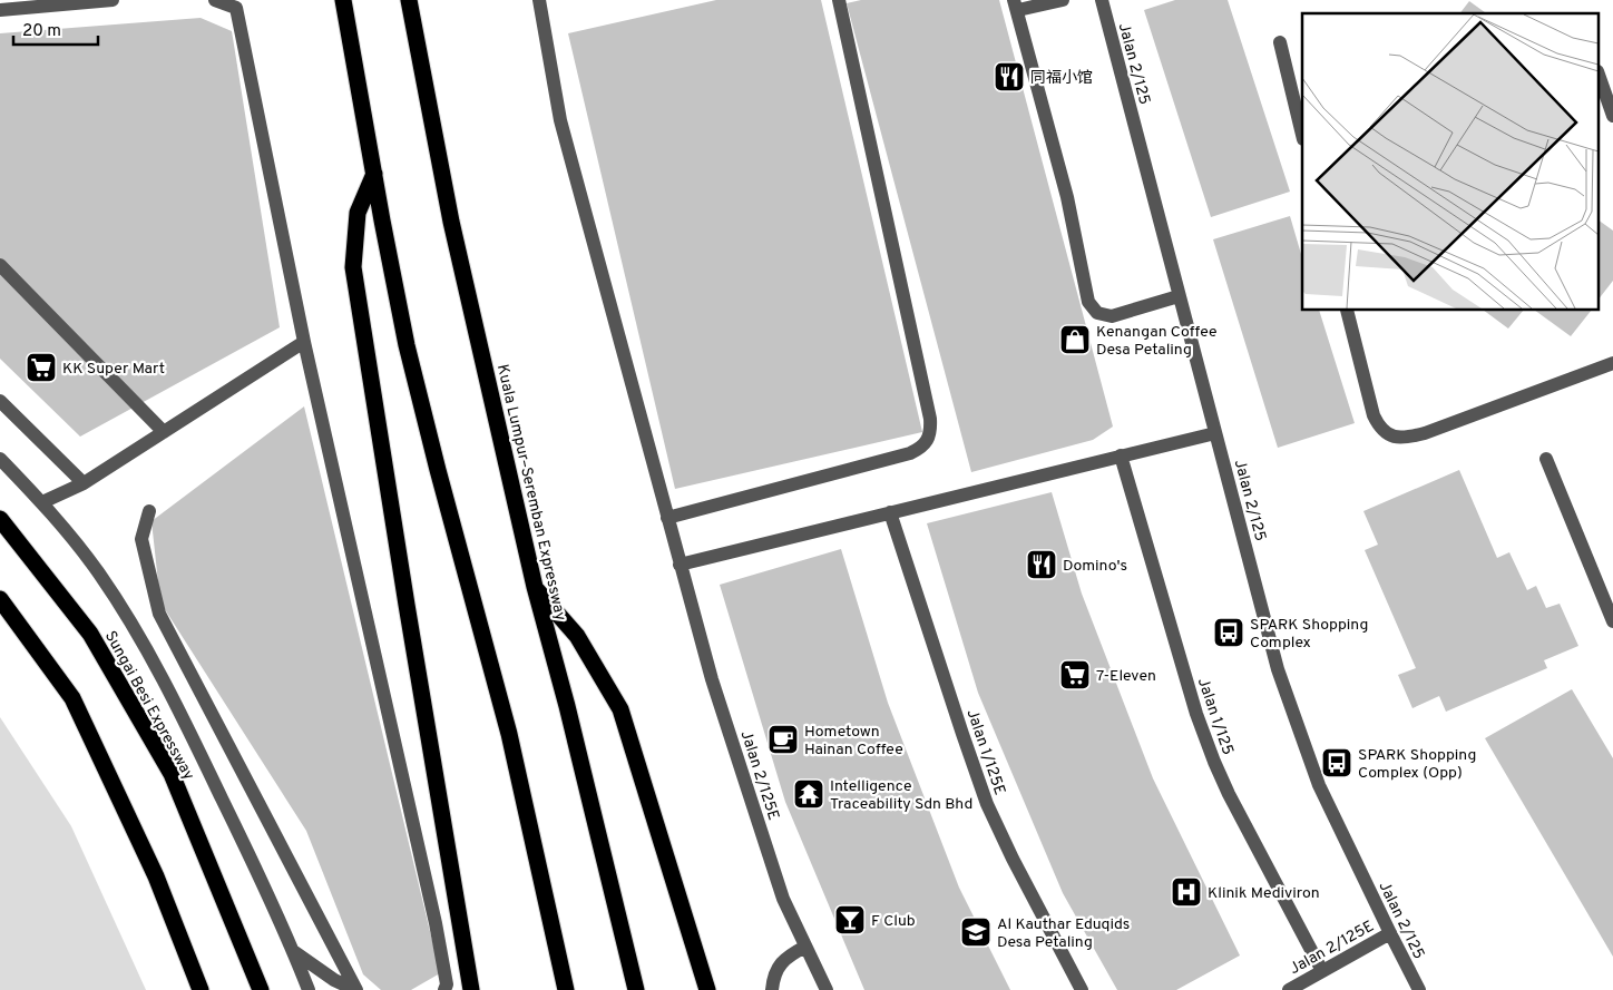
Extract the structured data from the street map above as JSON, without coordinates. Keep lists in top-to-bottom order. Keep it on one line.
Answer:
{"streets":{"highway":["Kuala Lumpur–Seremban Expressway","Sungai Besi Expressway"],"street":["Jalan 2/125","Jalan 1/125","Jalan 1/125E","Jalan 2/125E"]},"crossings":[["Jalan 2/125","Jalan 2/125E"],["Jalan 1/125","Jalan 2/125E"]],"places":{"restaurant":["同福小馆","Domino's"],"shop":["Kenangan Coffee Desa Petaling"],"supermarket":["KK Super Mart","7-Eleven"],"bus stop":["SPARK Shopping Complex","SPARK Shopping Complex (Opp)"],"cafe":["Hometown Hainan Coffee"],"temple":["Intelligence Traceability Sdn Bhd"],"hospital":["Klinik Mediviron"],"bar":["F Club"],"school or university":["Al Kauthar Eduqids Desa Petaling"]},"scale_bar":"20 m"}
